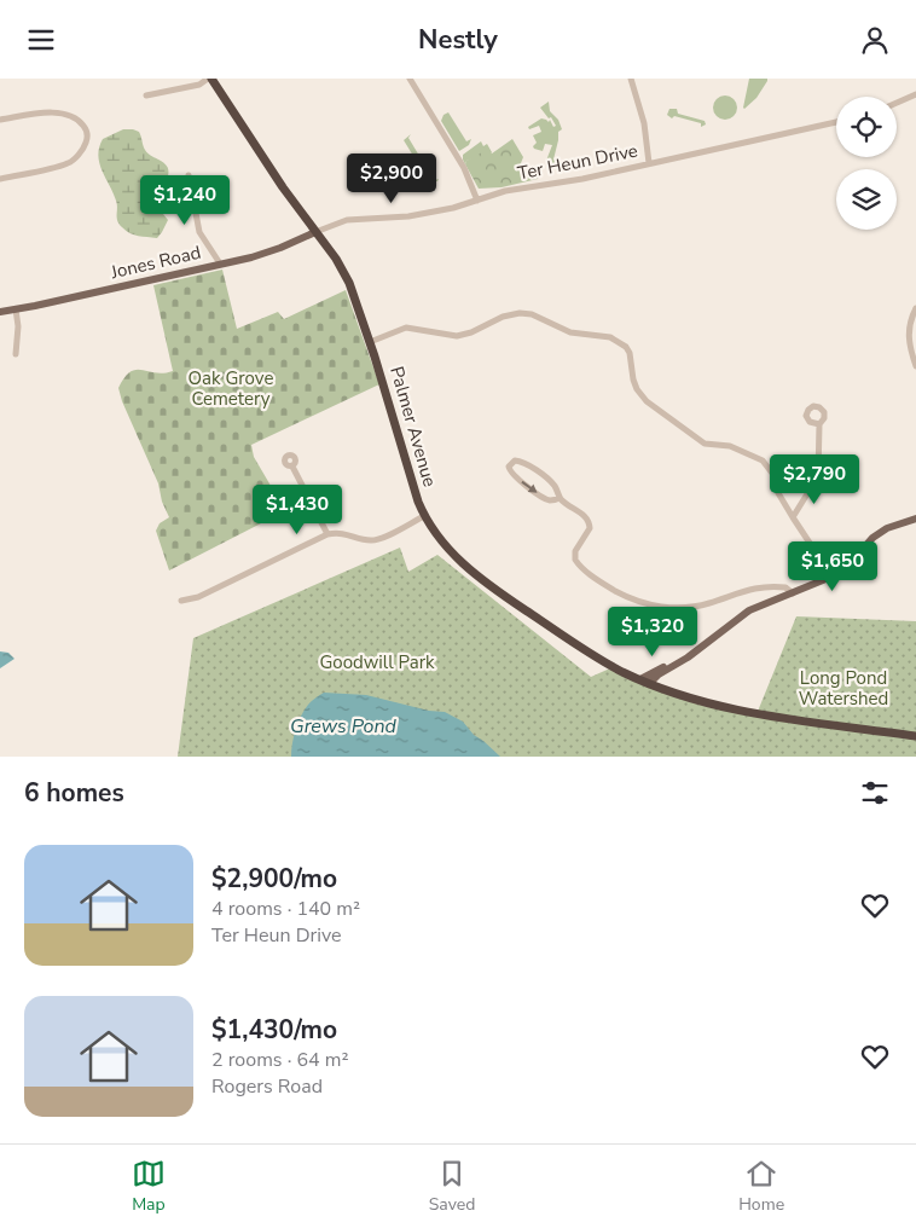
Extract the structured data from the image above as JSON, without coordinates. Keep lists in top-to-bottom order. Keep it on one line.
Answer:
{"streets":{"highway":["Palmer Avenue"],"main road":["Jones Road"],"street":["Ter Heun Drive"]},"crossings":[["Ter Heun Drive","Jones Road"],["Ter Heun Drive","Palmer Avenue"],["Jones Road","Palmer Avenue"]],"water":["Grews Pond"],"parks":["Oak Grove Cemetery","Goodwill Park","Long Pond Watershed"],"page":{"header":"Nestly","price":["$2,900","$1,240","$2,790","$1,430","$1,650","$1,320"],"heading":"6 homes","list":[{"name":"$2,900/mo","note":"4 rooms · 140 m² · Ter Heun Drive"},{"name":"$1,430/mo","note":"2 rooms · 64 m² · Rogers Road"}],"tabs":["Map","Saved","Home"]}}
